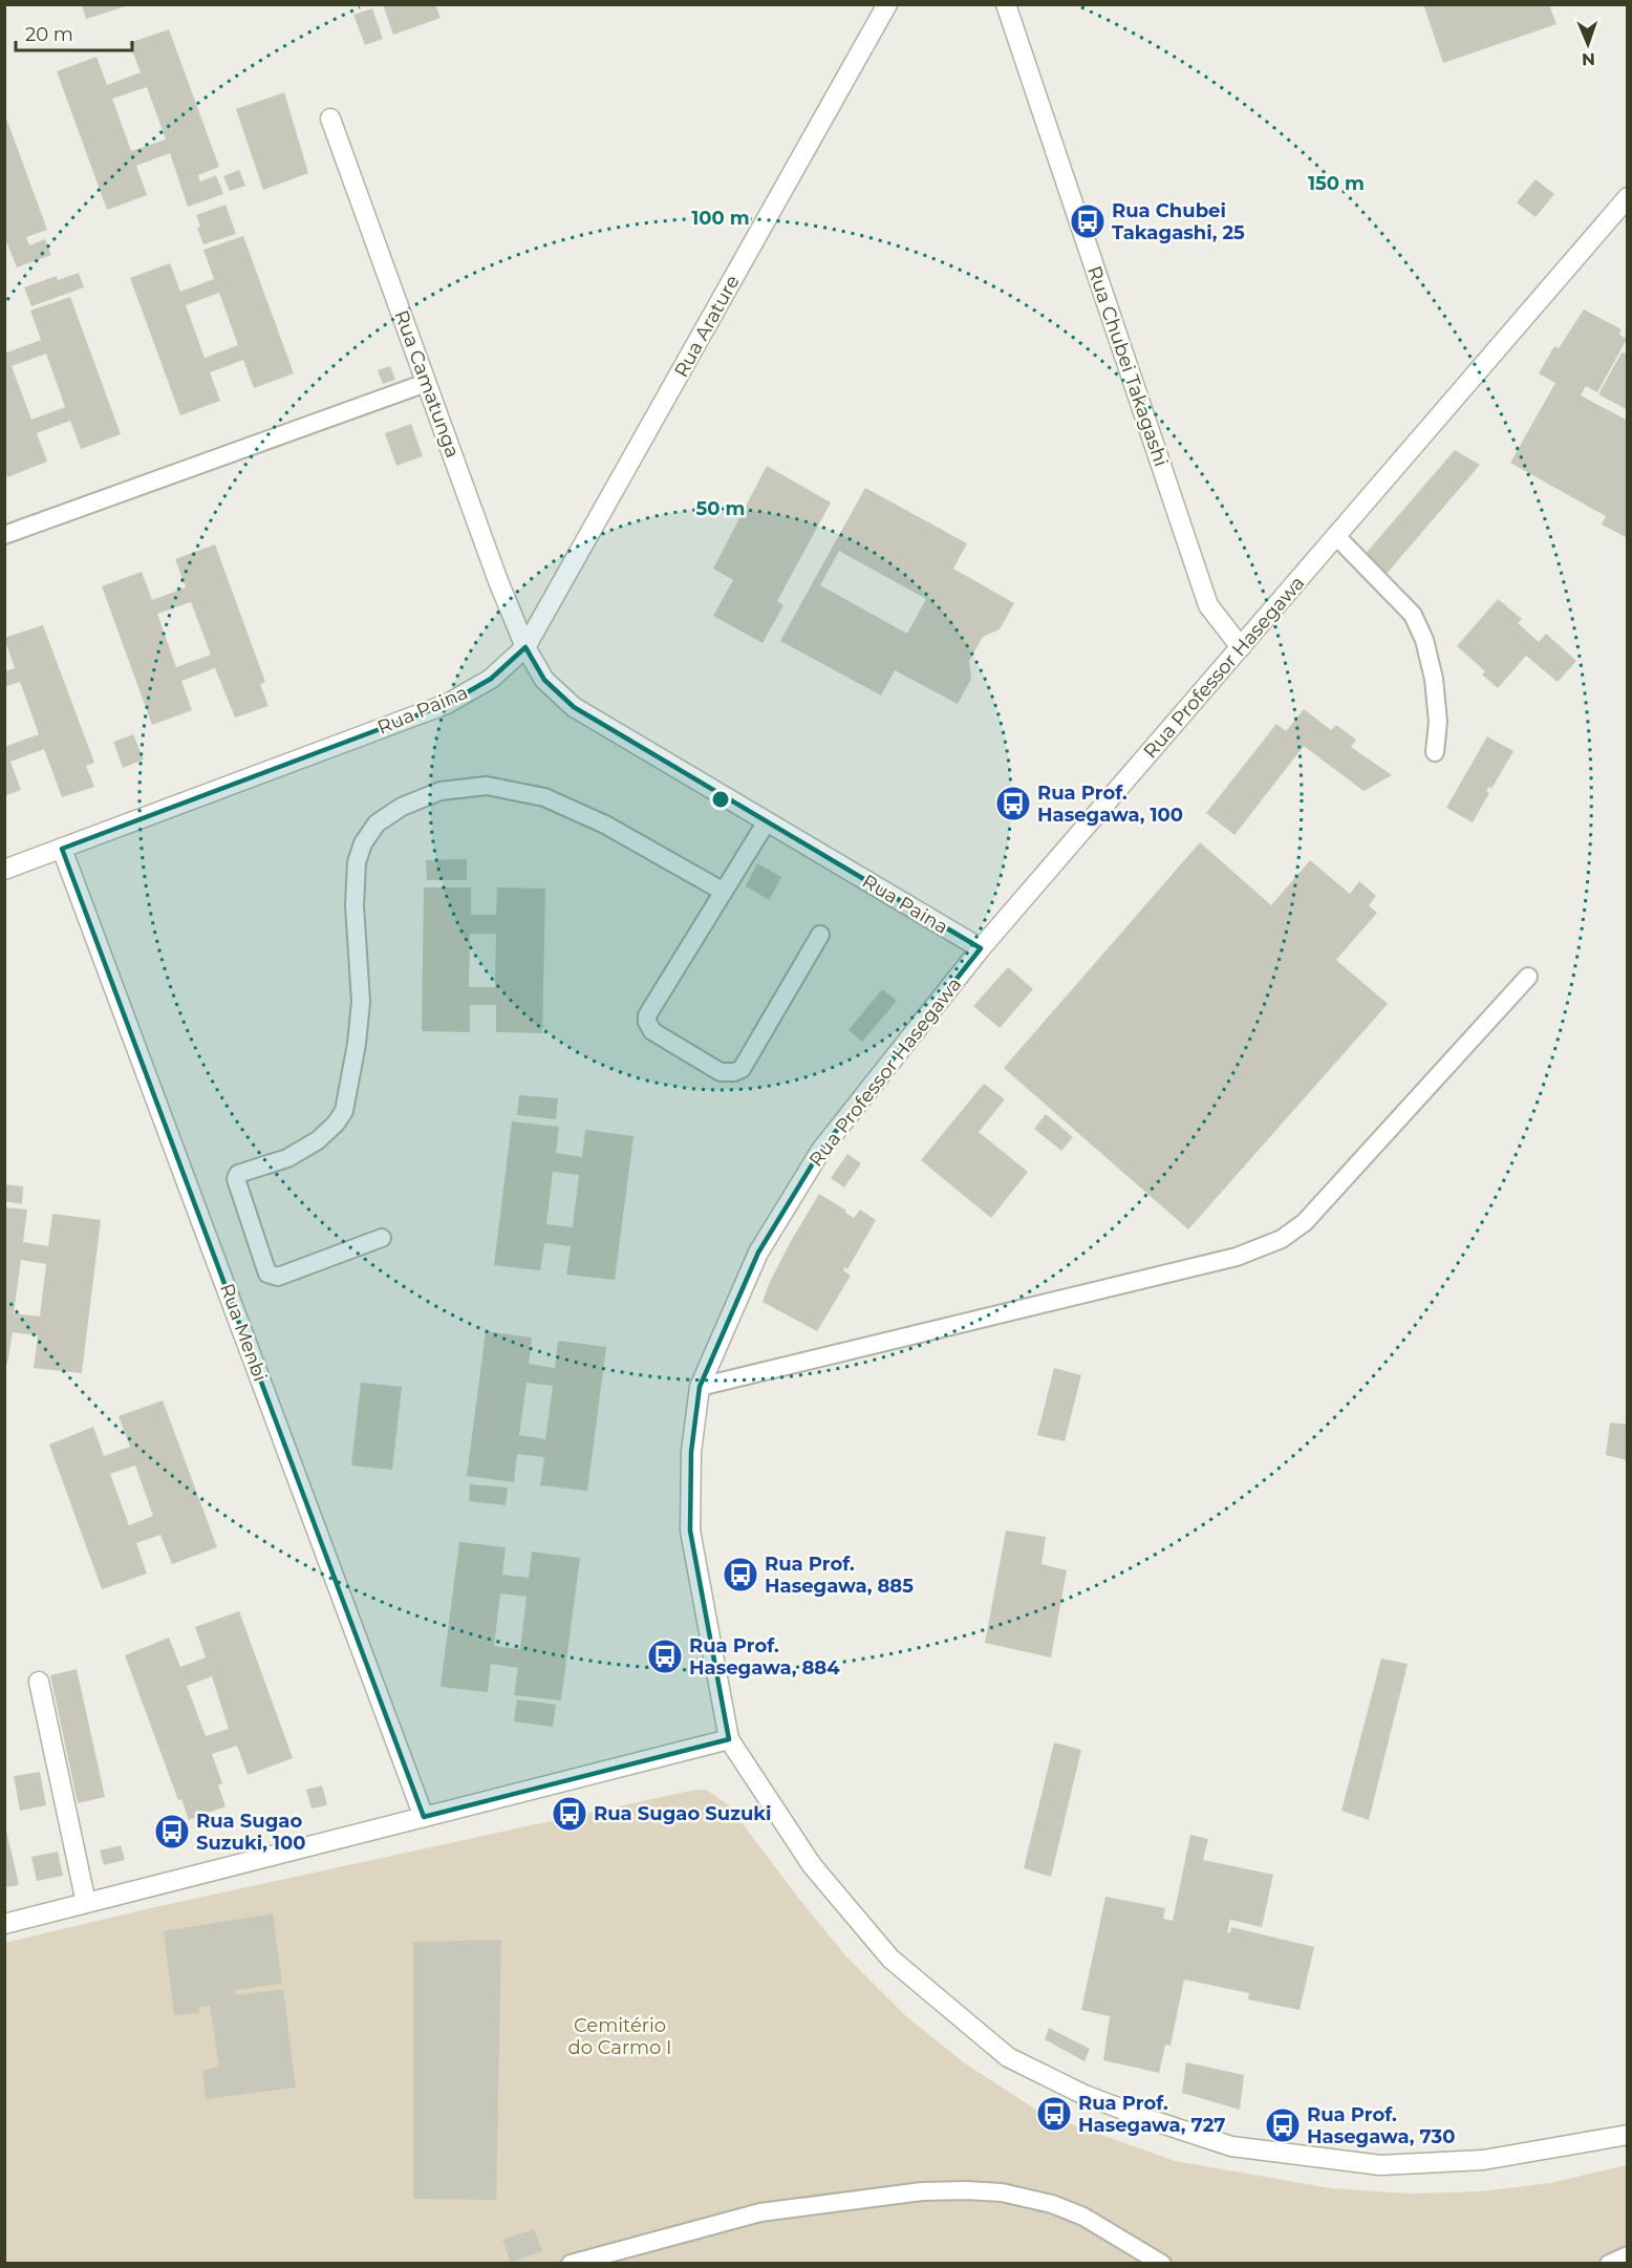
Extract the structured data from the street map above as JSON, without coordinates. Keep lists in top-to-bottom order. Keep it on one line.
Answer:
{"streets":{"street":["Rua Arature","Rua Chubei Takagashi","Rua Camatunga","Rua Professor Hasegawa","Rua Paina","Rua Menbi"]},"crossings":[["Rua Arature","Rua Camatunga"],["Rua Arature","Rua Paina"],["Rua Chubei Takagashi","Rua Professor Hasegawa"],["Rua Camatunga","Rua Paina"],["Rua Professor Hasegawa","Rua Paina"],["Rua Paina","Rua Menbi"]],"parks":["Cemitério do Carmo I"],"places":{"bus stop":["Rua Chubei Takagashi, 25","Rua Prof. Hasegawa, 100","Rua Prof. Hasegawa, 885","Rua Prof. Hasegawa, 884","Rua Sugao Suzuki","Rua Sugao Suzuki, 100","Rua Prof. Hasegawa, 727","Rua Prof. Hasegawa, 730"]},"scale_bar":"20 m","north":"bottom","rings":["150 m","100 m","50 m"]}
